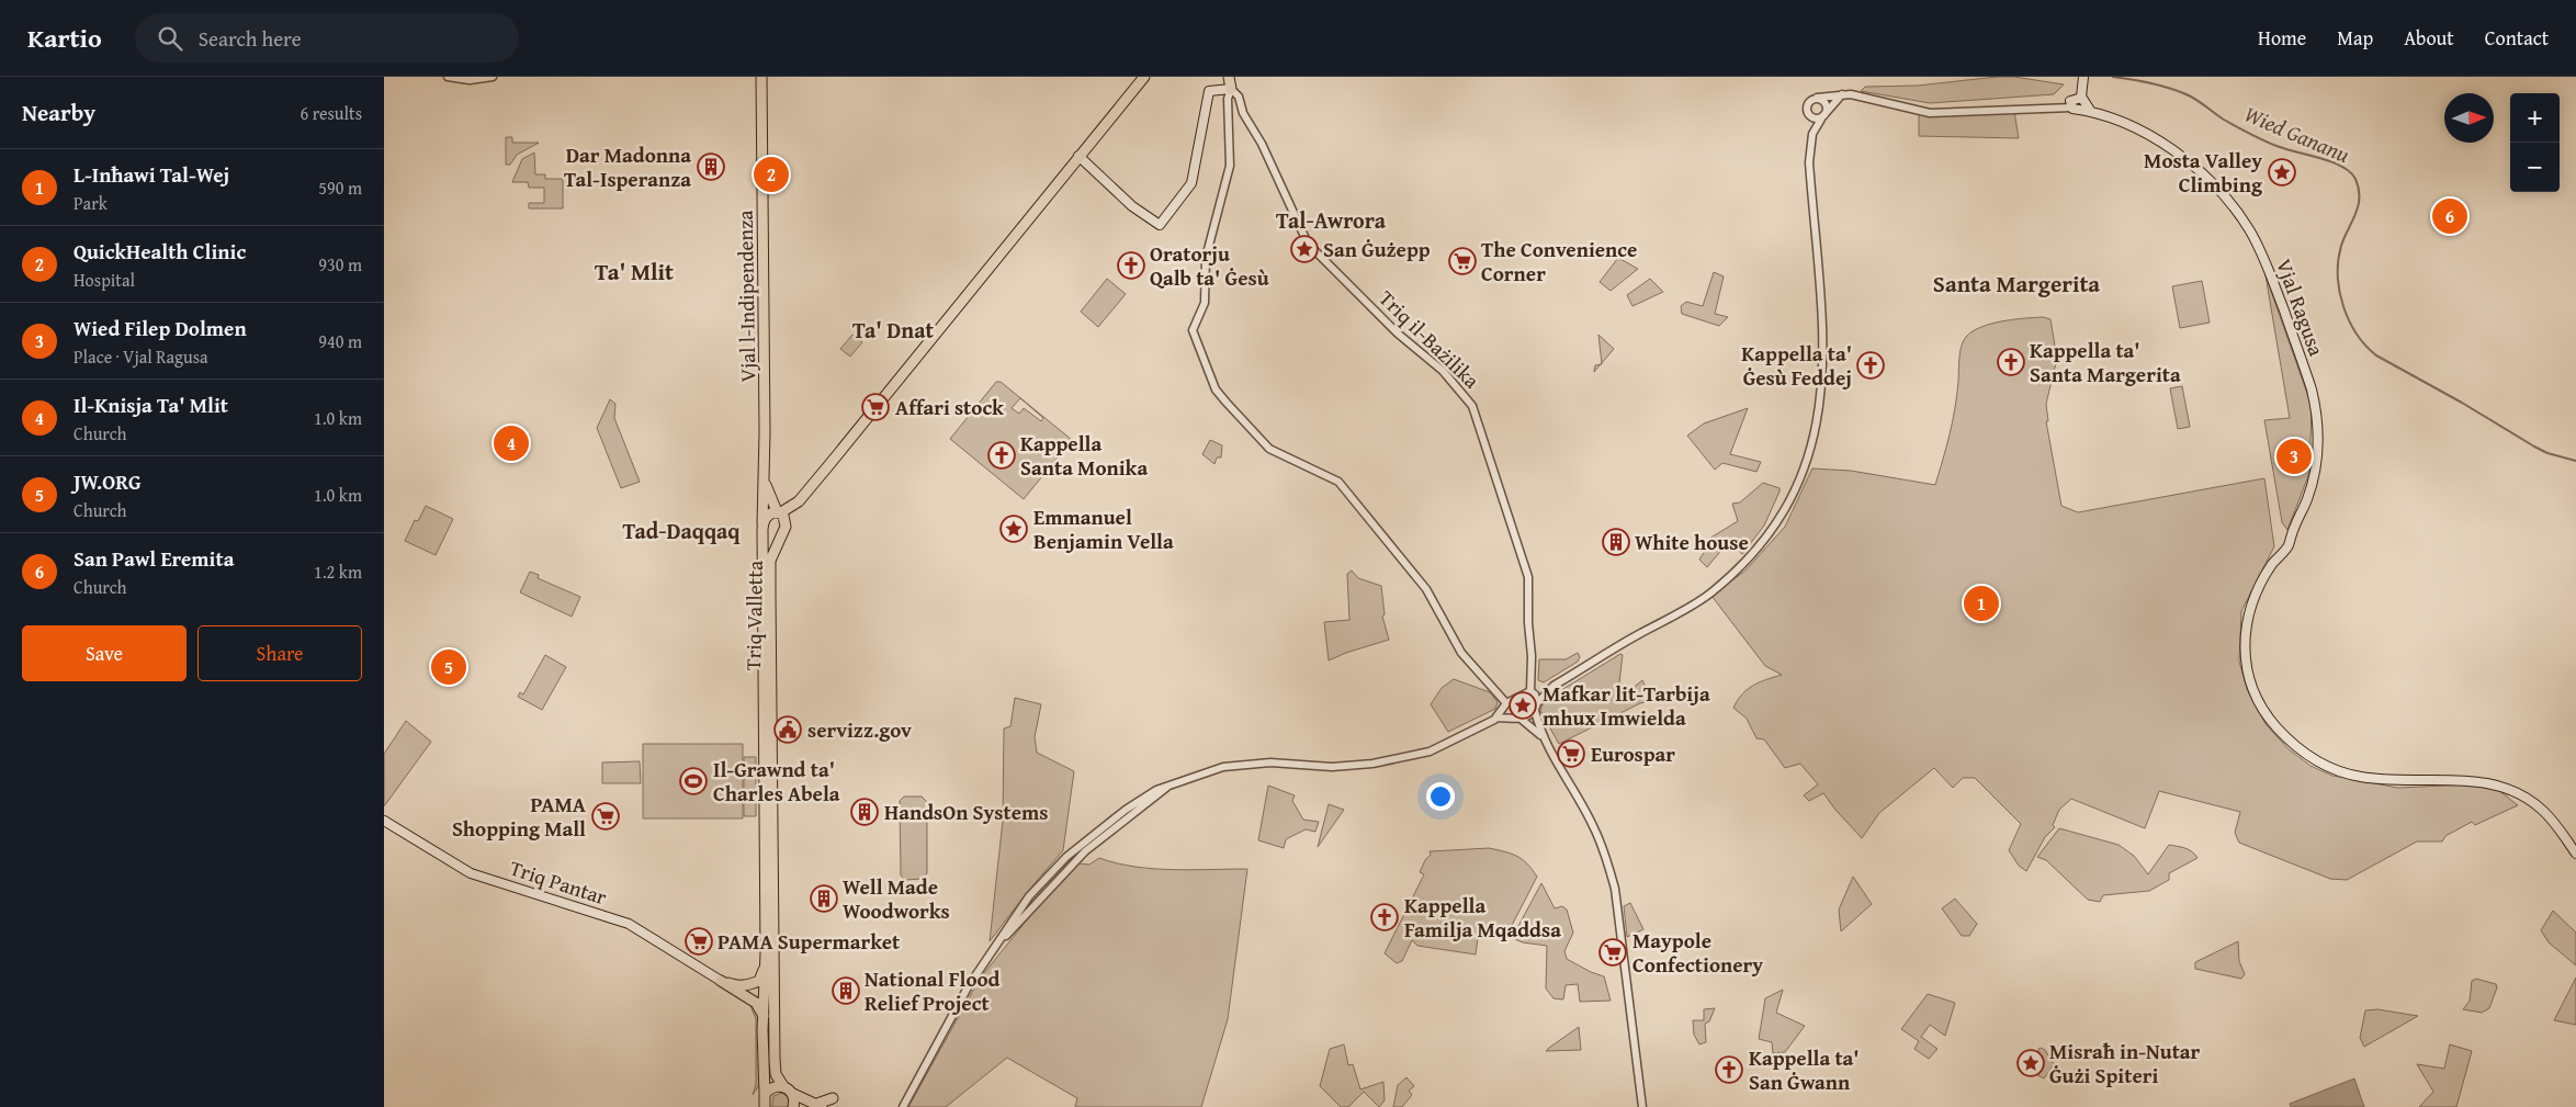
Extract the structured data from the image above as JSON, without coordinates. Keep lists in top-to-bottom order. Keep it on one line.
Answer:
{"streets":{"main road":["Vjal l-Indipendenza","Vjal Ragusa","Triq il-Bażilika","Triq Valletta","Triq Pantar"]},"crossings":[["Vjal l-Indipendenza","Triq Valletta"]],"districts":["Tal-Awrora","Ta' Mlit","Santa Margerita","Ta' Dnat","Tad-Daqqaq"],"water":["Wied Gananu"],"places":{"building":["Dar Madonna Tal-Isperanza","White house","HandsOn Systems","Well Made Woodworks","National Flood Relief Project"],"place":["Mosta Valley Climbing","San Ġużepp","Emmanuel Benjamin Vella","Mafkar lit-Tarbija mhux Imwielda","Misraħ in-Nutar Ġużi Spiteri"],"supermarket":["The Convenience Corner","Affari stock","Eurospar","PAMA Shopping Mall","PAMA Supermarket","Maypole Confectionery"],"church":["Oratorju Qalb ta' Ġesù","Kappella ta' Santa Margerita","Kappella ta' Ġesù Feddej","Kappella Santa Monika","Kappella Familja Mqaddsa","Kappella ta' San Ġwann"],"public building":["servizz.gov"],"sports":["Il-Grawnd ta' Charles Abela"]},"north":"right","page":{"header":"Kartio","search":"Search here","nav":["Home","Map","About","Contact"],"heading":["Nearby","6 results"],"map_buttons":["+","−"],"list":[{"mark":"1","name":"L-Inħawi Tal-Wej","note":"Park","value":"590 m"},{"mark":"2","name":"QuickHealth Clinic","note":"Hospital","value":"930 m"},{"mark":"3","name":"Wied Filep Dolmen","note":"Place · Vjal Ragusa","value":"940 m"},{"mark":"4","name":"Il-Knisja Ta' Mlit","note":"Church","value":"1.0 km"},{"mark":"5","name":"JW.ORG","note":"Church","value":"1.0 km"},{"mark":"6","name":"San Pawl Eremita","note":"Church","value":"1.2 km"}],"pins":["2","6","4","3","1","5"],"buttons":["Save","Share"]}}
